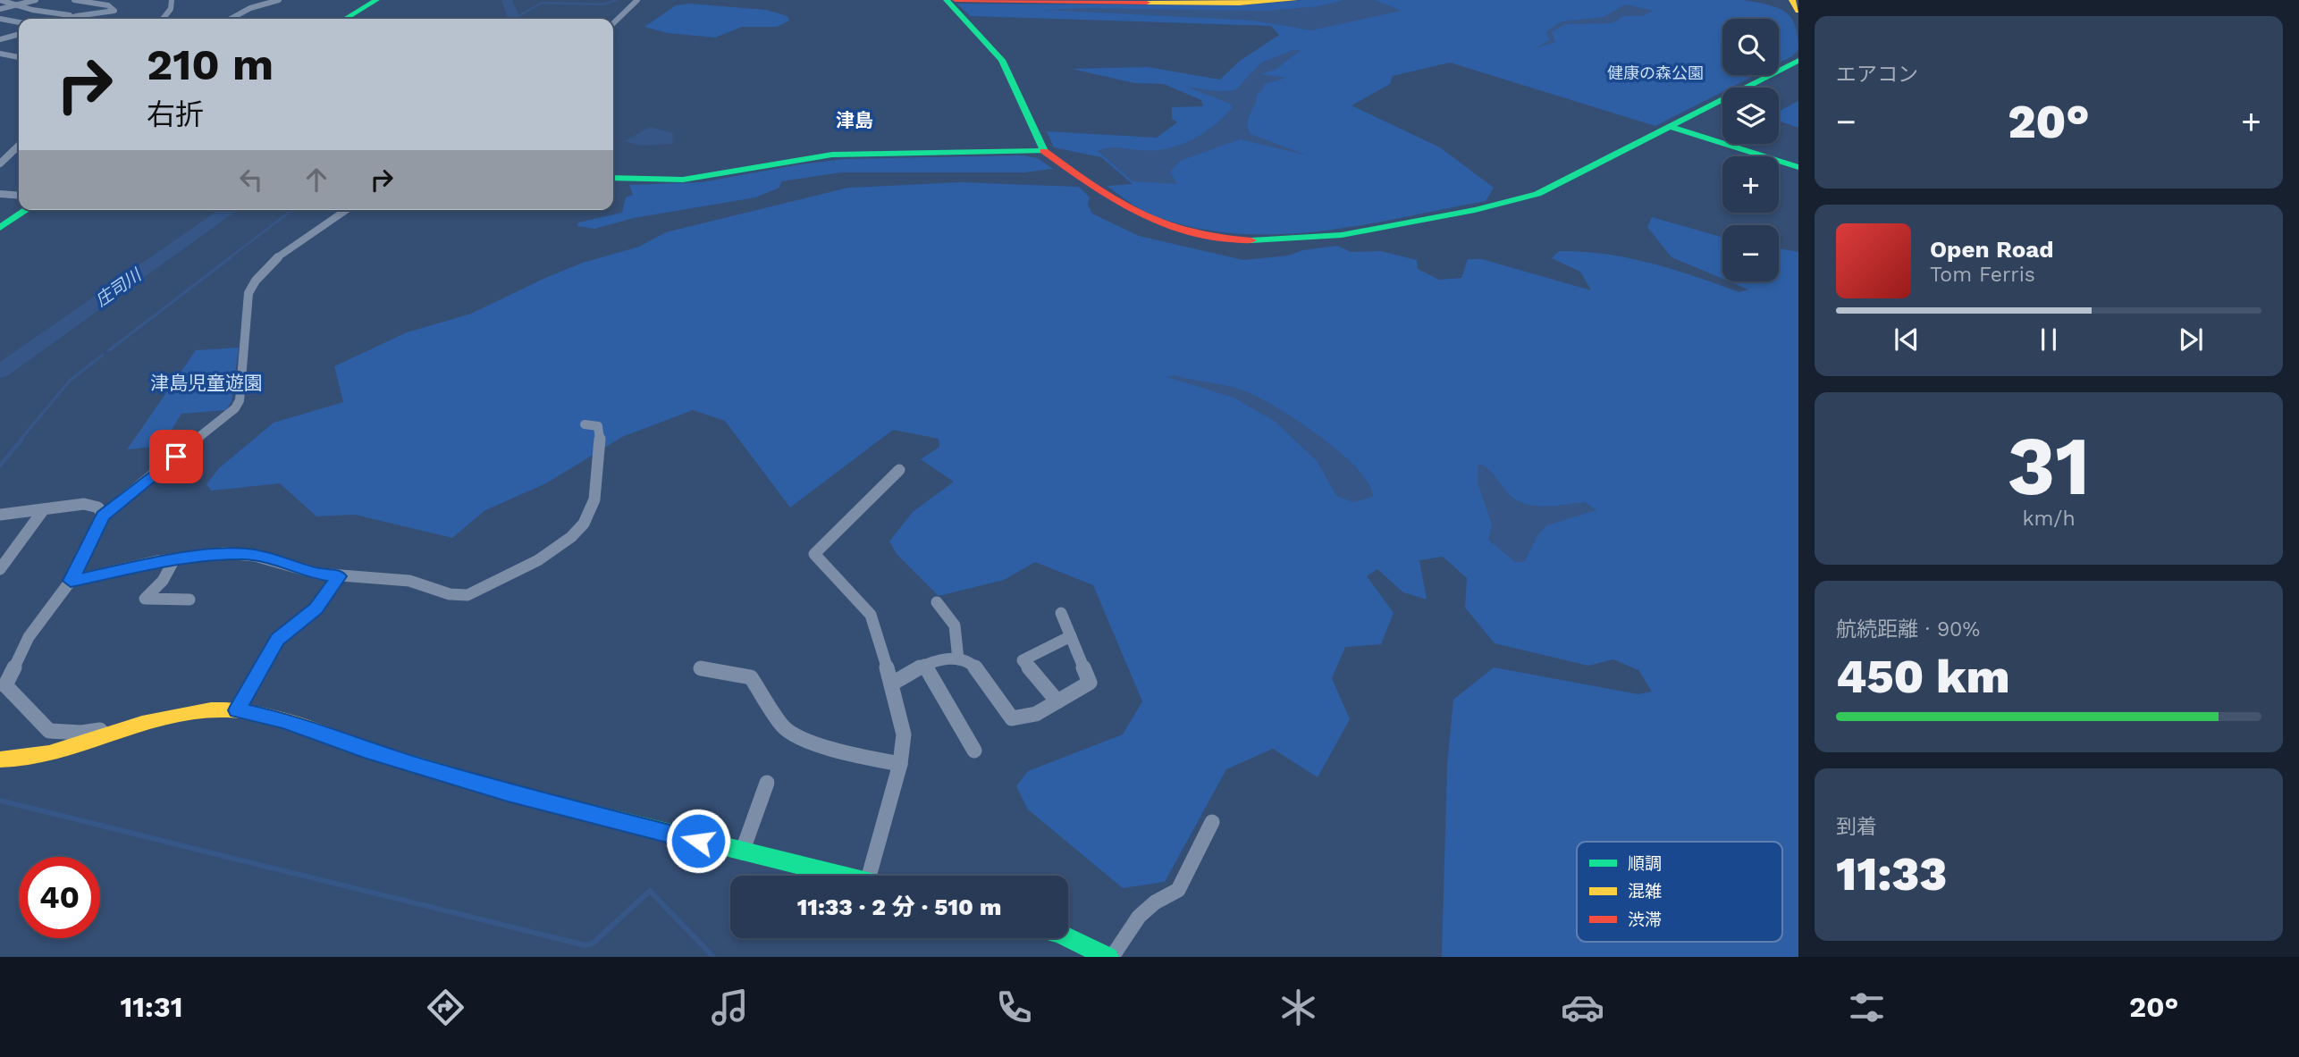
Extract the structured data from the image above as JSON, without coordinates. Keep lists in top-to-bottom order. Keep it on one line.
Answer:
{"districts":["津島"],"water":["庄司川"],"parks":["健康の森公園","津島児童遊園"],"legend":["順調","混雑","渋滞"],"page":{"tile":["エアコン",["31","km/h"],["航続距離 · 90%","450 km"],["到着","11:33"]],"map_buttons":["+","−"],"turn":["210 m","右折"],"heat":["−","20°","+"],"song":["Open Road","Tom Ferris"],"limit":"40","trip":"11:33 · 2 分 · 510 m","tabs":["11:31","20°"]}}
